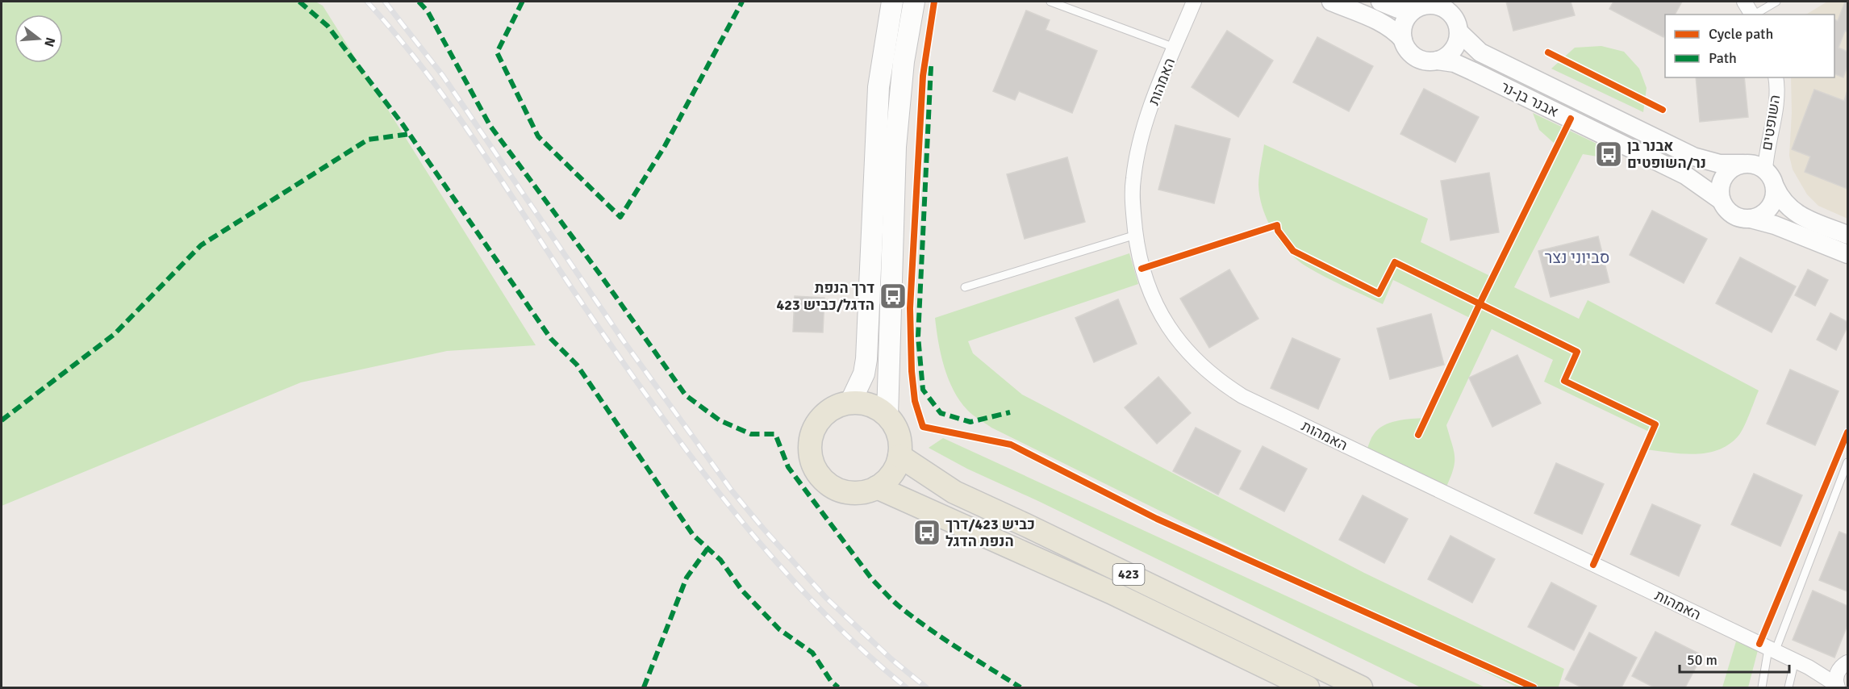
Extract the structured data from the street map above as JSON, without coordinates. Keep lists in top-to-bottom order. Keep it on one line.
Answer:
{"streets":{"main road":["423"],"street":["האמהות","אבנר בן-נר","השופטים"]},"crossings":[["אבנר בן-נר","השופטים"]],"districts":["סביוני נצר"],"places":{"bus stop":["אבנר בן נר/השופטים","דרך הנפת הדגל/כביש 423","כביש 423/דרך הנפת הדגל"]},"legend":["Cycle path","Path"],"scale_bar":"50 m","north":"right"}
